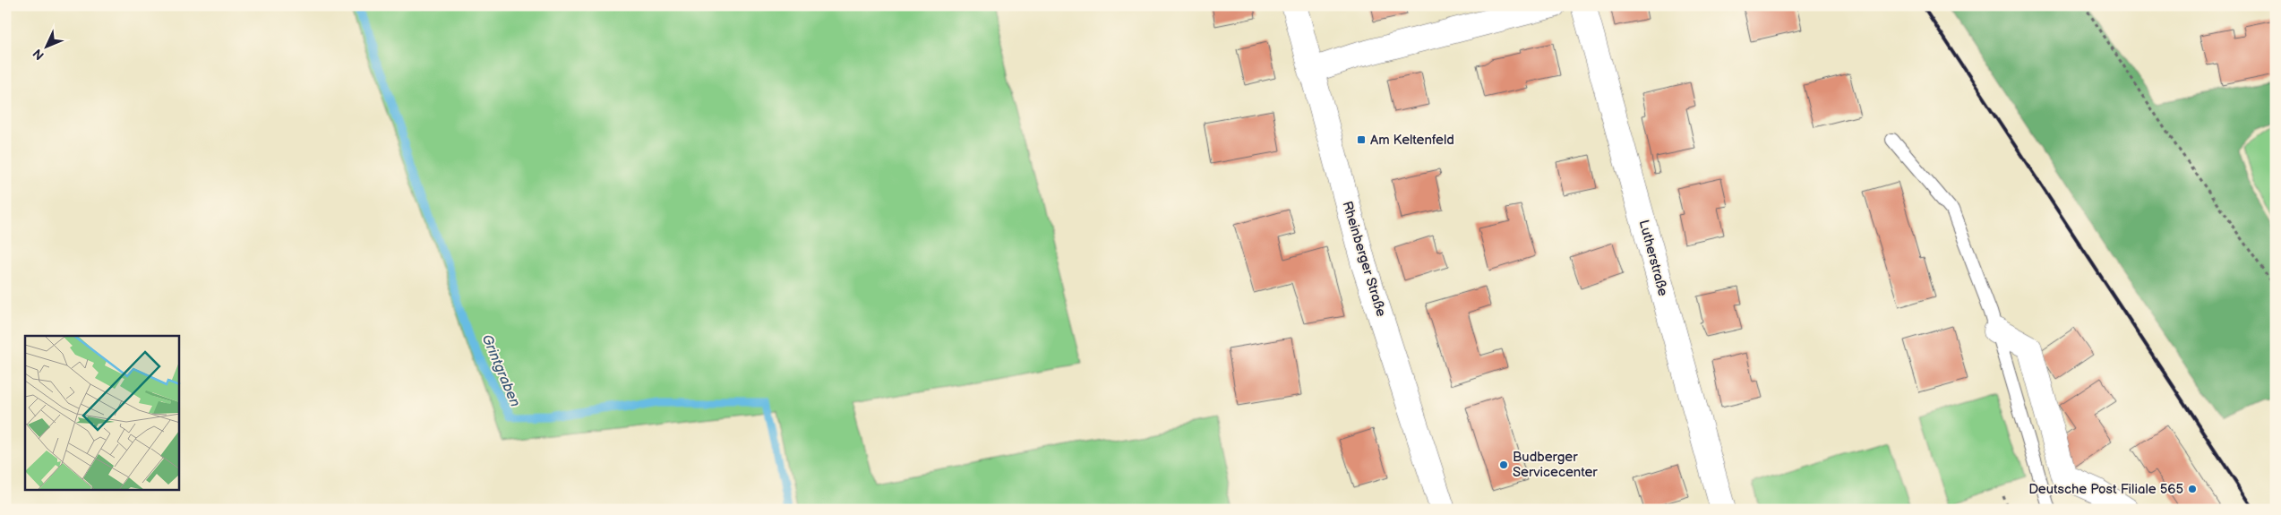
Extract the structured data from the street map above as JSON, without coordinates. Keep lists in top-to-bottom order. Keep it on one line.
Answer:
{"streets":{"street":["Lutherstraße","Rheinberger Straße"]},"water":["Grintgraben"],"places":{"transit":["Am Keltenfeld"],"other":["Budberger Servicecenter","Deutsche Post Filiale 565"]},"north":"bottom left"}
